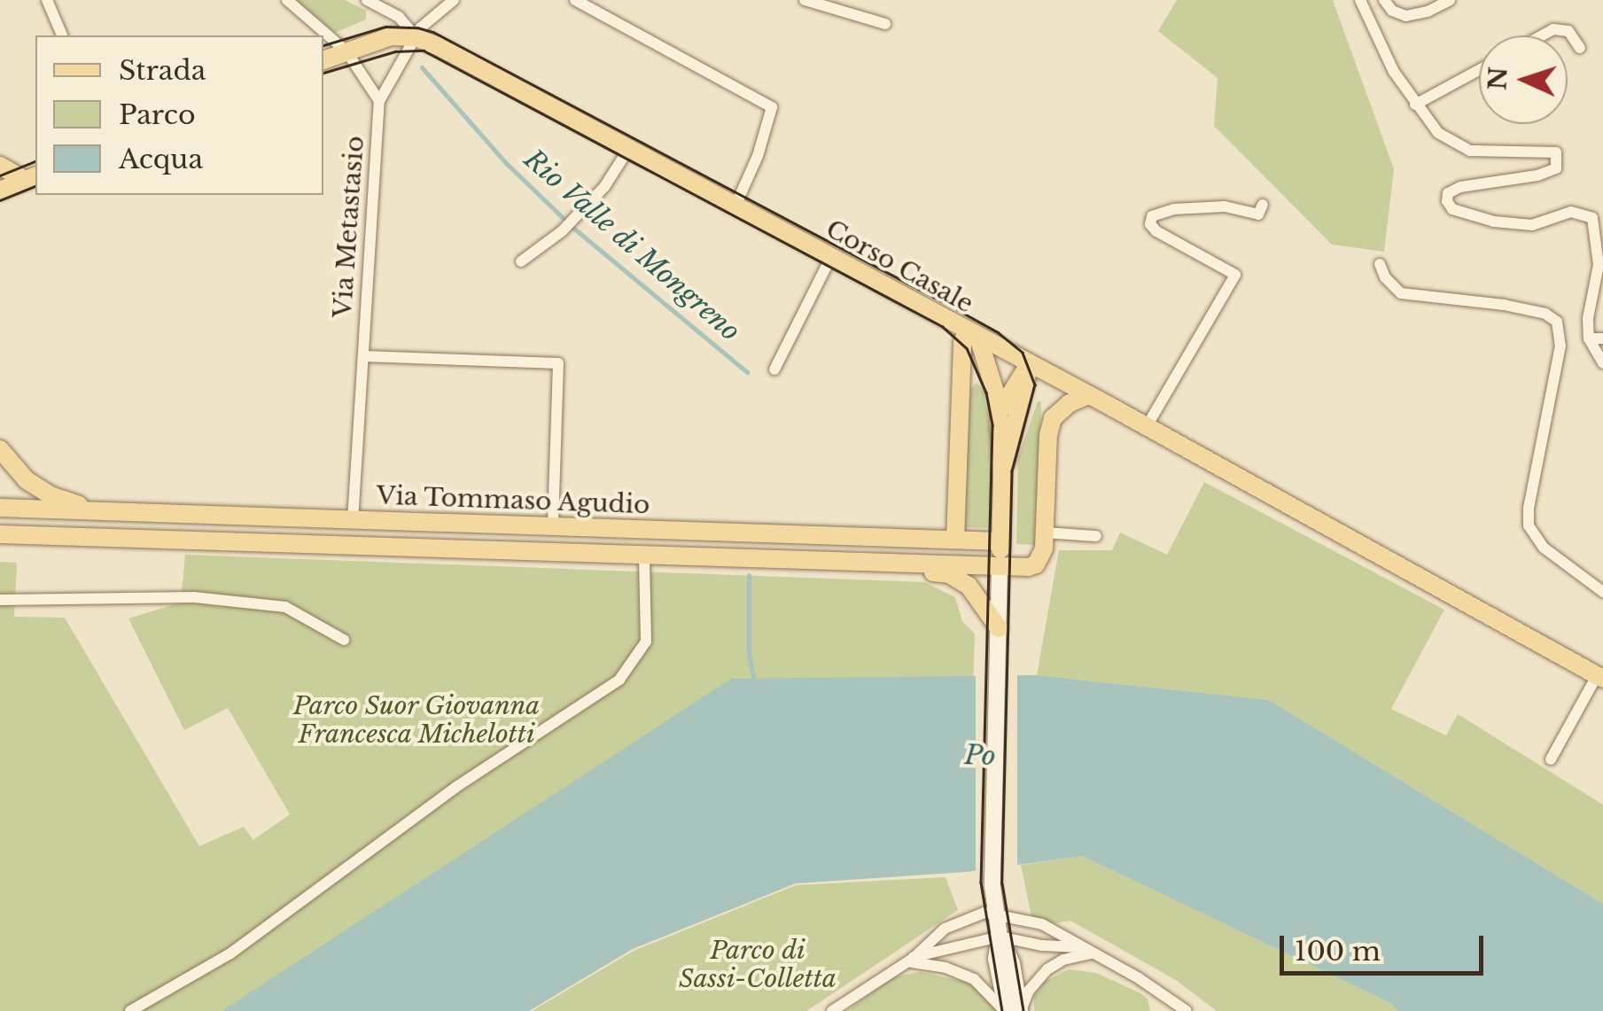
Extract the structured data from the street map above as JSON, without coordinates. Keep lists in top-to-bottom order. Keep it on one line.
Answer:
{"streets":{"main road":["Corso Casale","Via Tommaso Agudio"],"street":["Via Metastasio"]},"crossings":[["Via Metastasio","Via Tommaso Agudio"]],"water":["Rio Valle di Mongreno","Po"],"parks":["Parco Suor Giovanna Francesca Michelotti","Parco di Sassi-Colletta"],"legend":["Strada","Parco","Acqua"],"scale_bar":"100 m","north":"left"}
